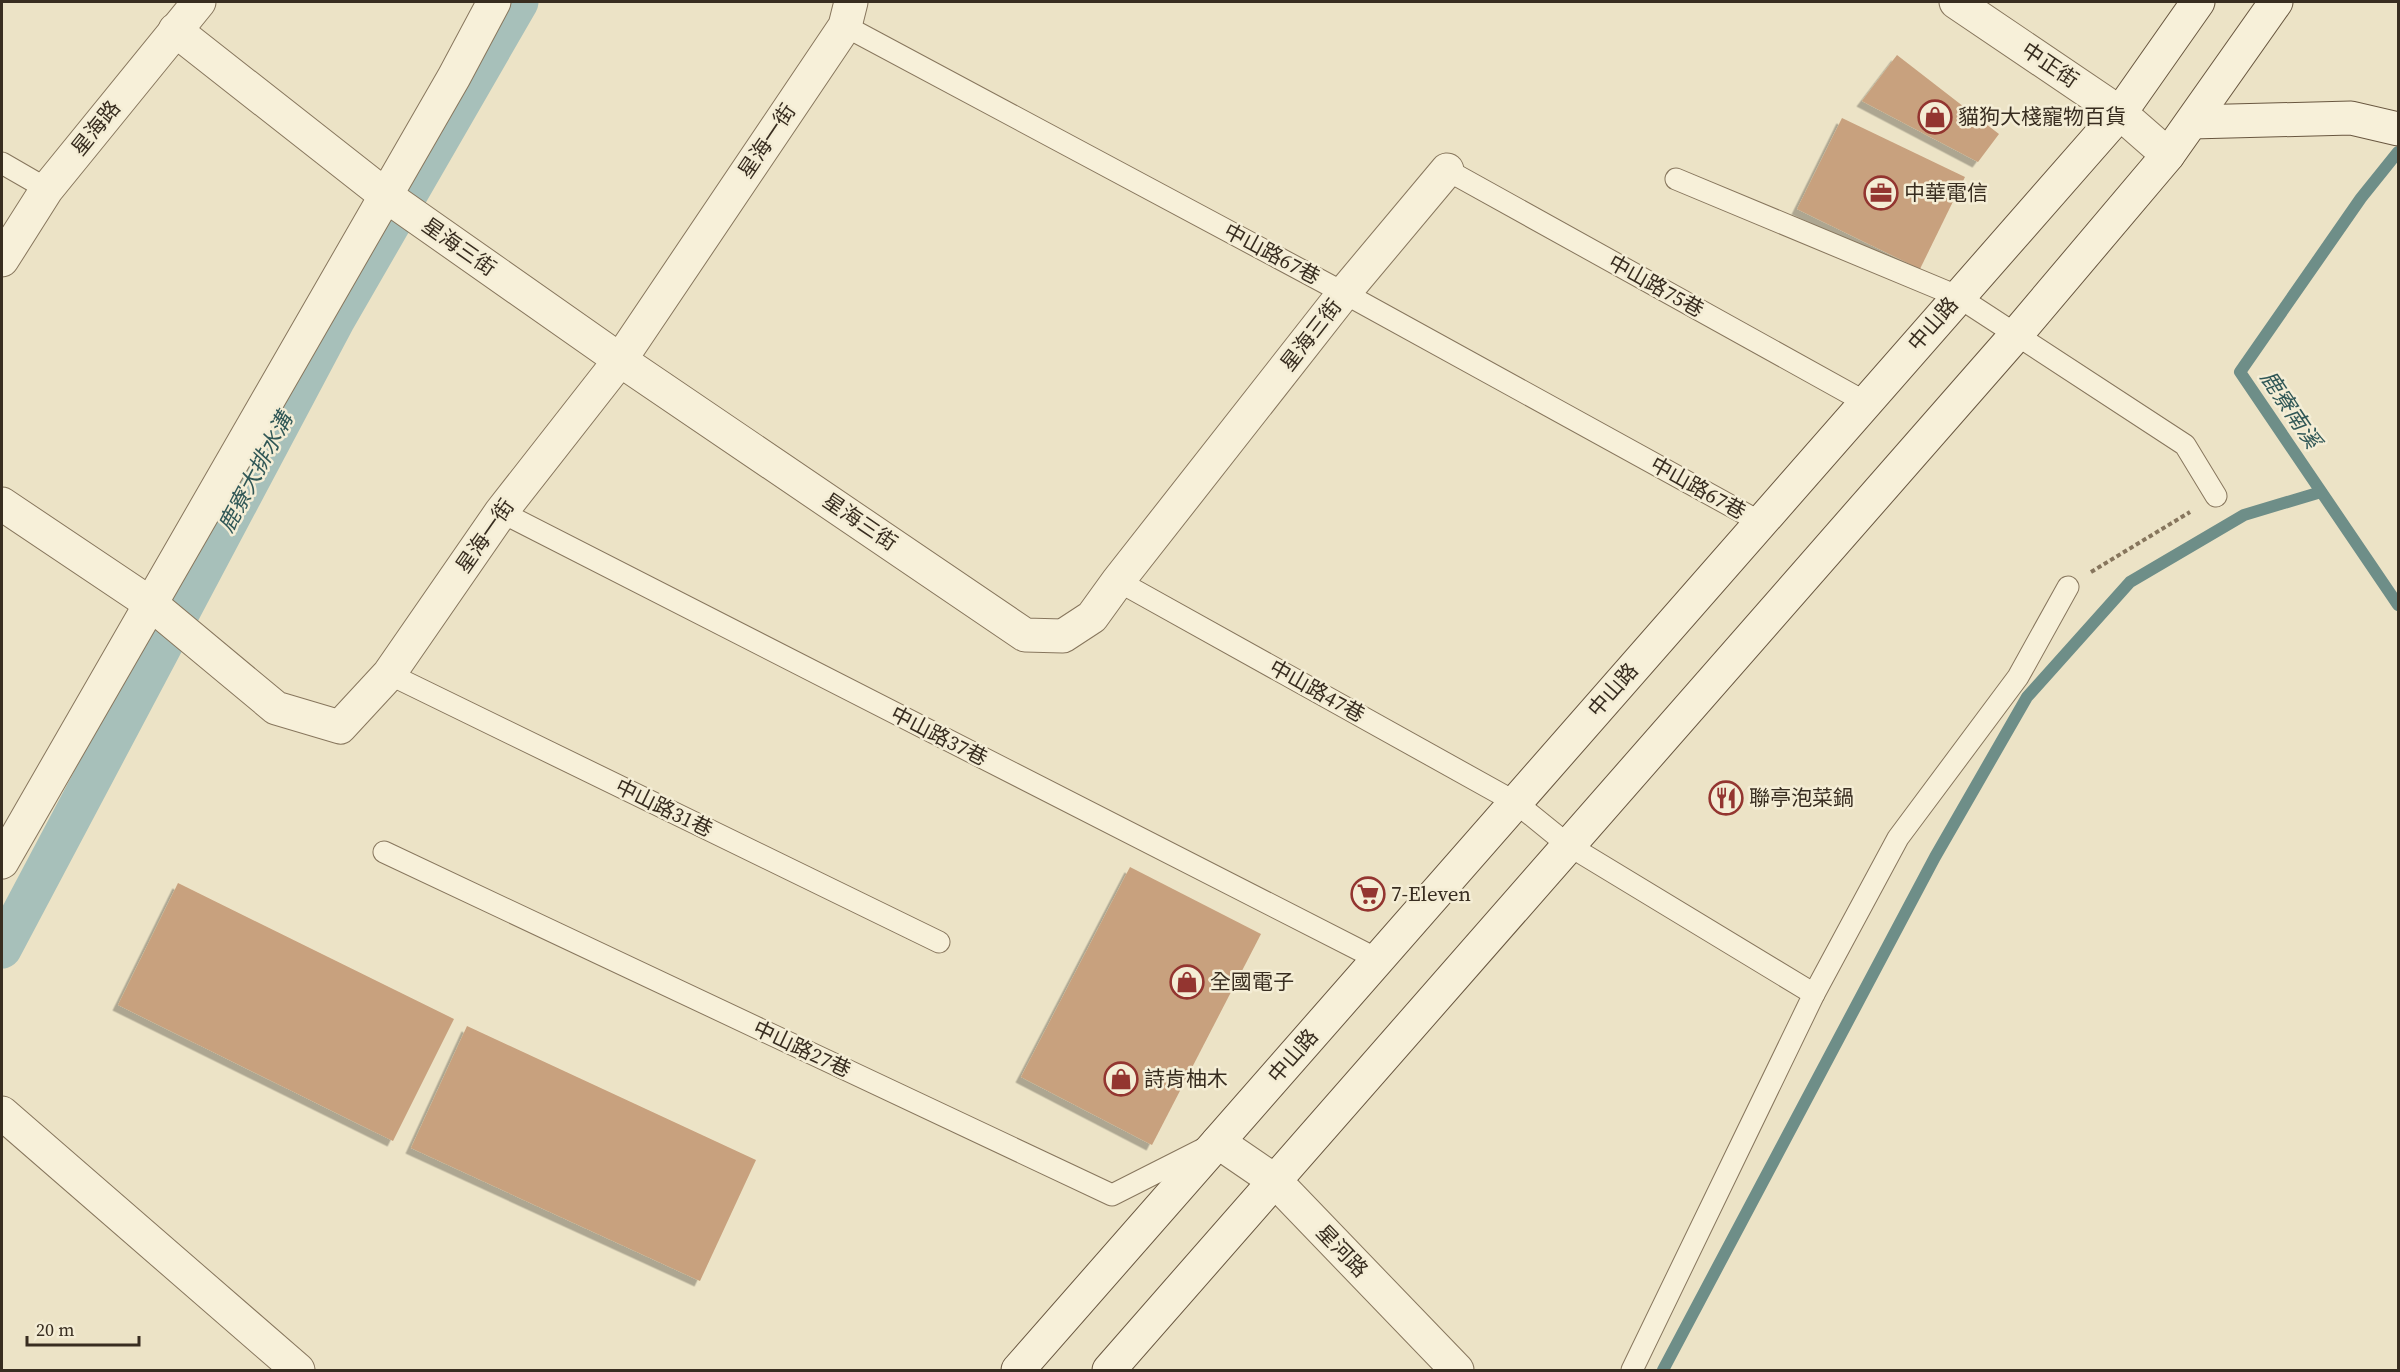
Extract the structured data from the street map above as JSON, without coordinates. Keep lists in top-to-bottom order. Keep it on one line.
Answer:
{"streets":{"street":["中正街","星海路","星海一街","星海三街","中山路","星河路"],"lane":["中山路67巷","中山路75巷","中山路47巷","中山路37巷","中山路31巷","中山路27巷"]},"crossings":[["中正街","中山路"],["星海路","星海三街"],["星海一街","星海三街"],["星海一街","中山路67巷"],["星海一街","中山路37巷"],["星海一街","中山路31巷"],["星海三街","中山路67巷"],["星海三街","中山路75巷"],["星海三街","中山路47巷"],["中山路67巷","中山路"],["中山路75巷","中山路"],["中山路","中山路47巷"],["中山路","中山路37巷"],["中山路","中山路27巷"],["中山路","星河路"],["中山路27巷","星河路"]],"water":["鹿寮南溪","鹿寮大排水溝"],"places":{"shop":["貓狗大棧寵物百貨","全國電子","詩肯柚木"],"office":["中華電信"],"restaurant":["聯亭泡菜鍋"],"supermarket":["7-Eleven"]},"scale_bar":"20 m"}
